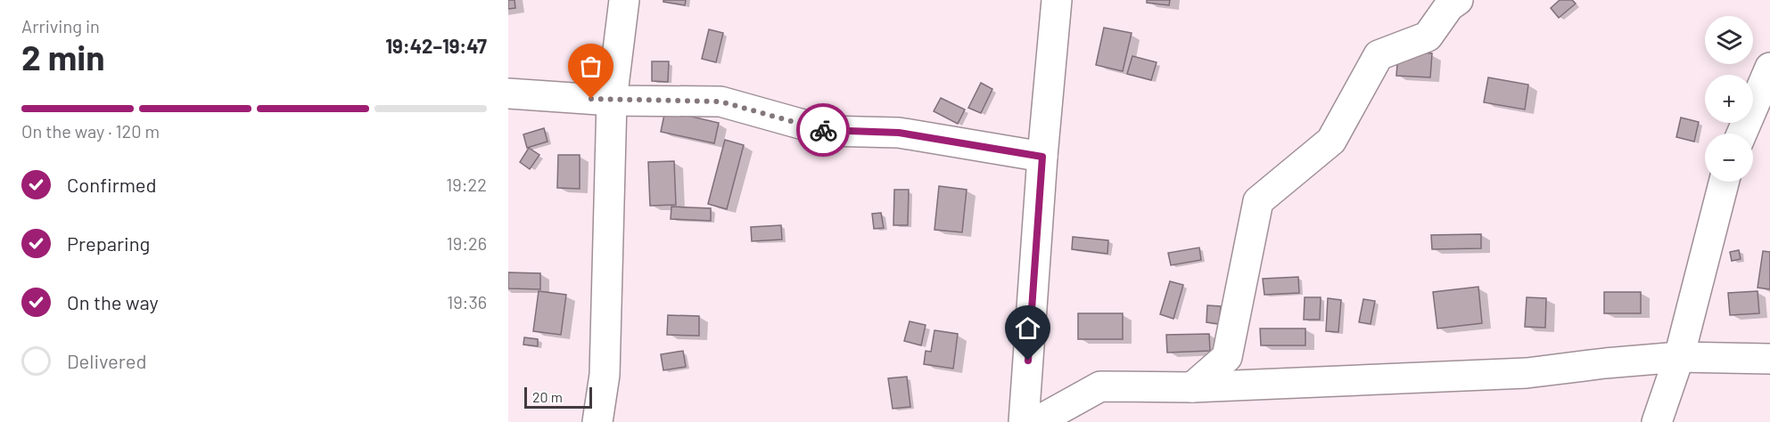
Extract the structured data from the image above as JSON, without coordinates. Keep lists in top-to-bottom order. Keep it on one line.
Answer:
{"scale_bar":"20 m","page":{"heading":["2 min","Arriving in","19:42–19:47"],"map_buttons":["+","−"],"bar":"On the way · 120 m","list":[["Confirmed","19:22"],["Preparing","19:26"],["On the way","19:36"],"Delivered"],"scale":"20 m"}}
